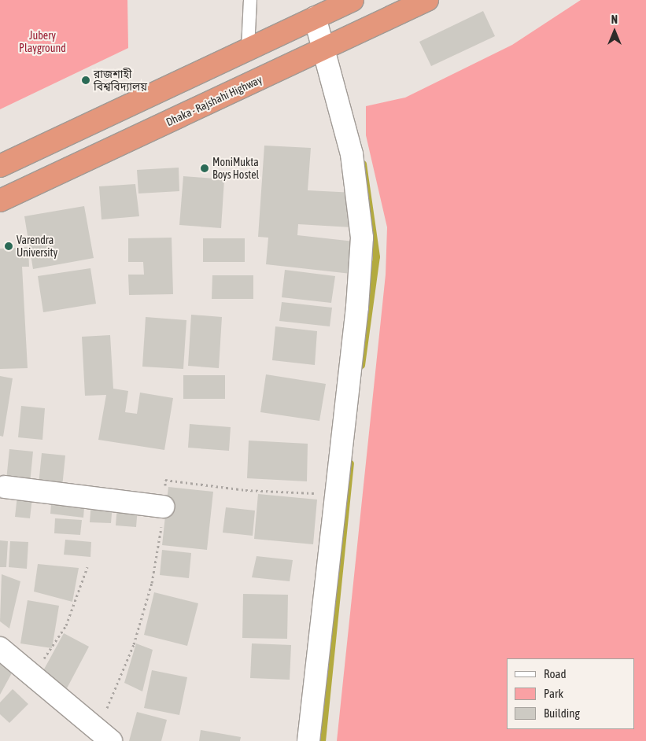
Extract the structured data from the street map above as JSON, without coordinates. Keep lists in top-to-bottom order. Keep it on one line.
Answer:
{"streets":{"highway":["Dhaka - Rajshahi Highway"]},"parks":["Jubery Playground"],"places":["রাজশাহী বিশ্ববিদ্যালয়","MoniMukta Boys Hostel","Varendra University"],"legend":["Road","Park","Building"],"north":"top"}
